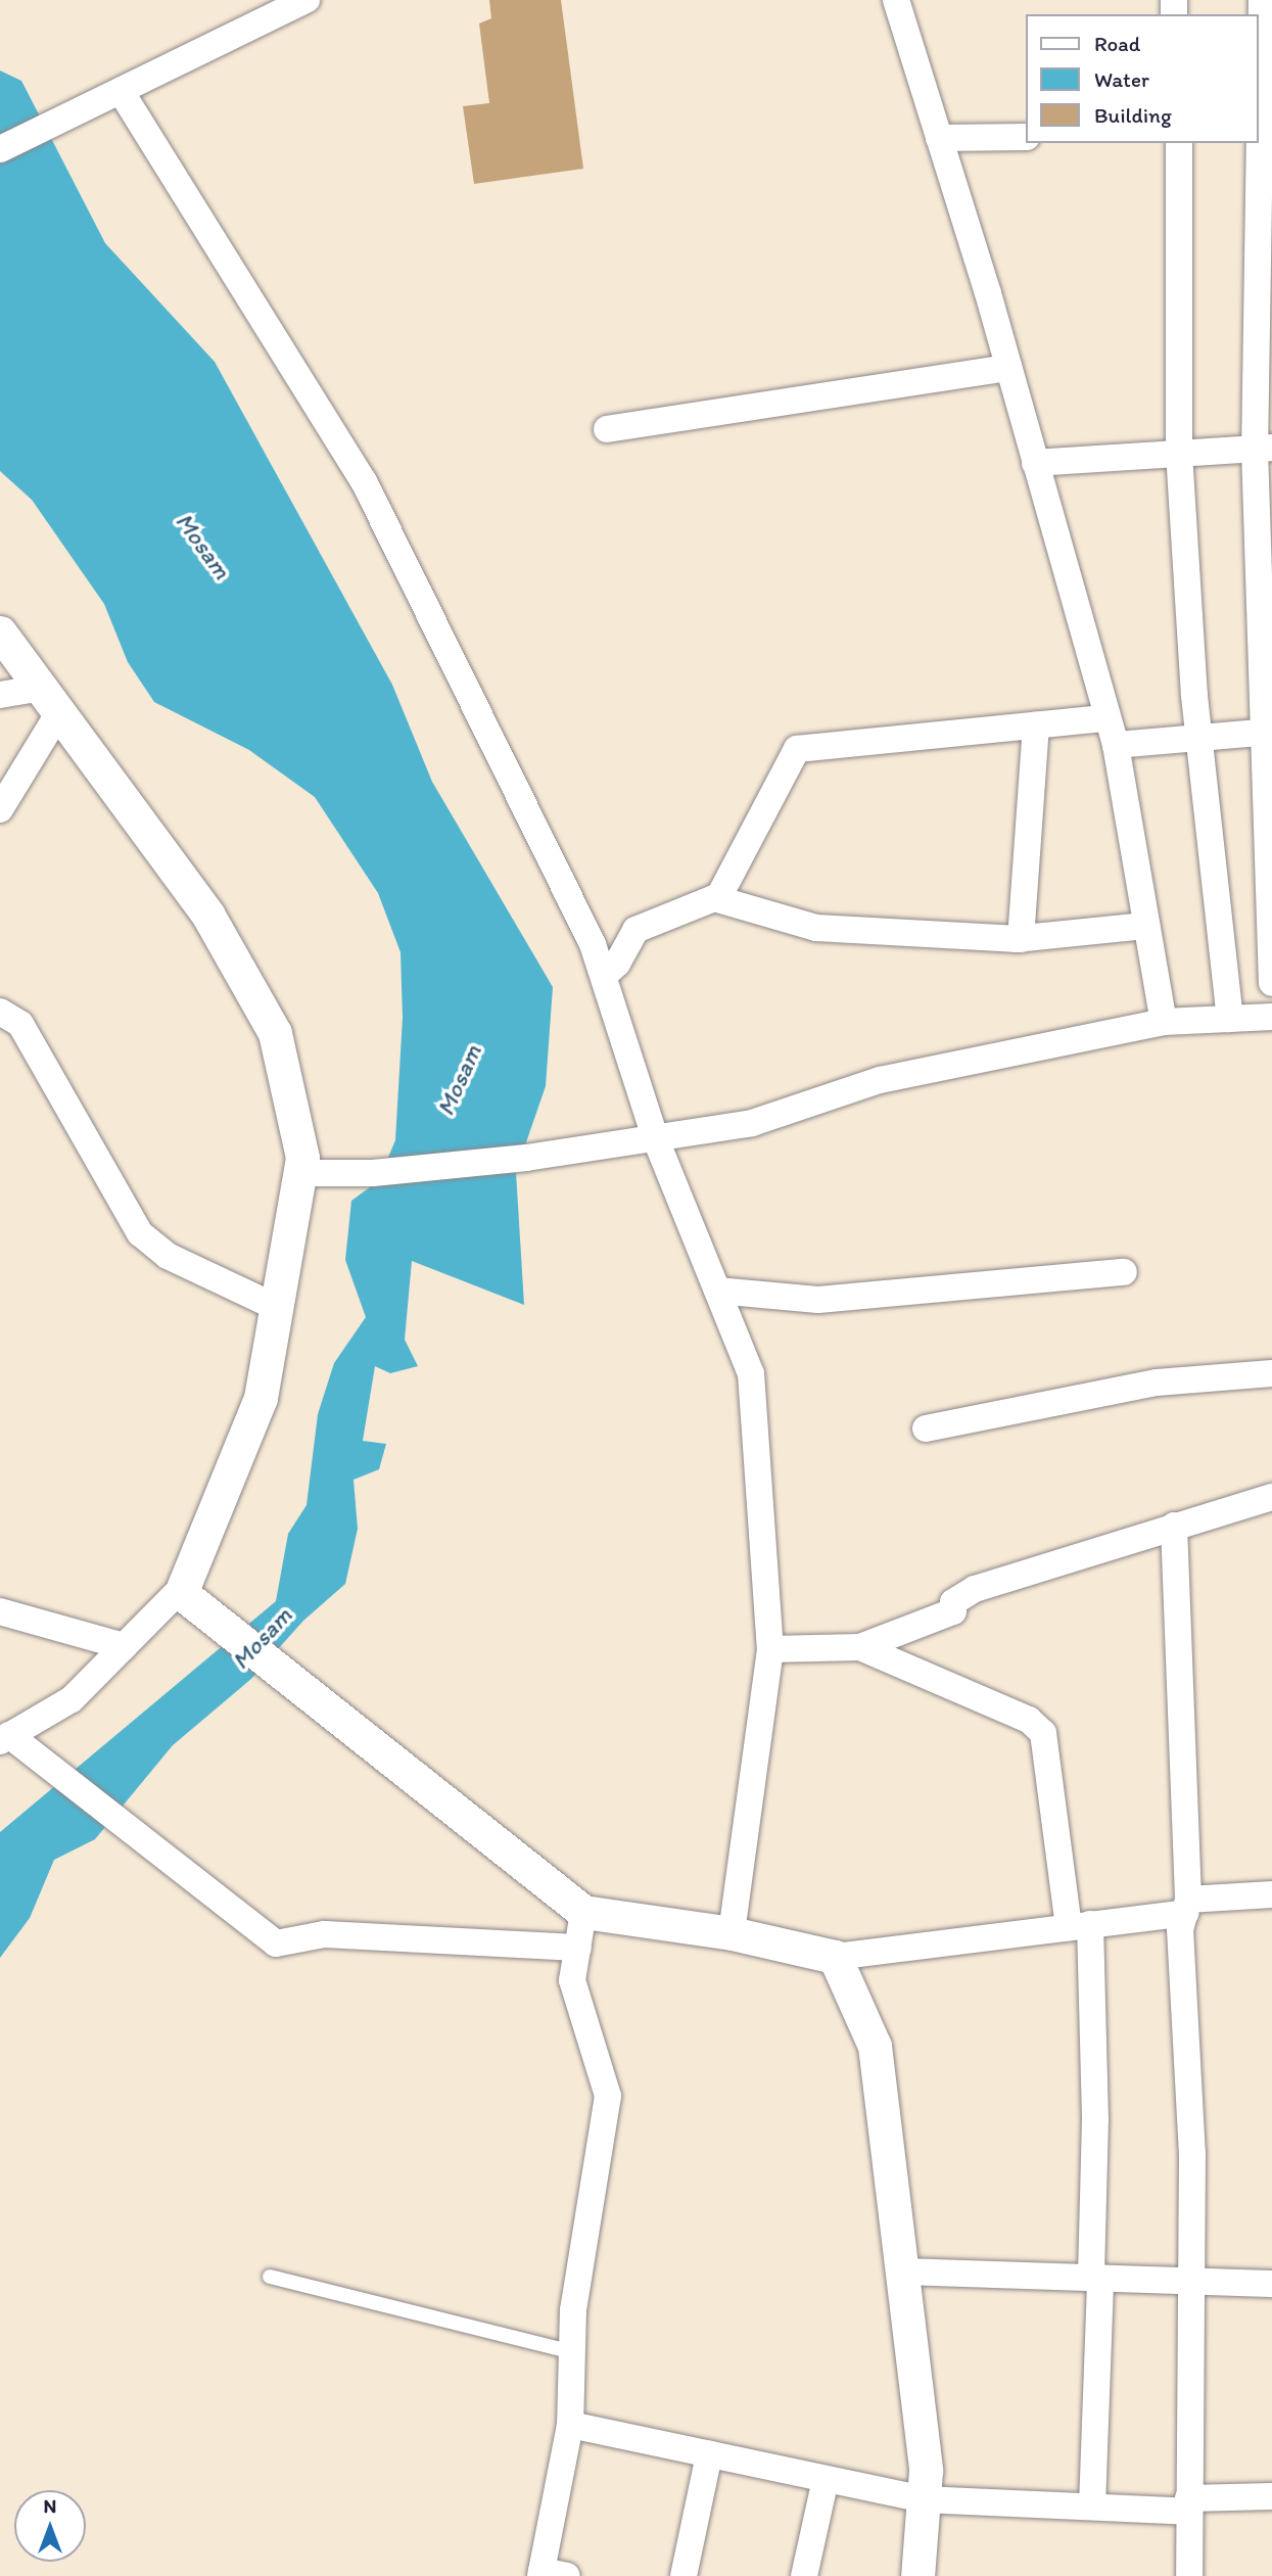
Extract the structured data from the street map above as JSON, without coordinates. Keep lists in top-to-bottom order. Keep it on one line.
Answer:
{"water":["Mosam"],"legend":["Road","Water","Building"],"north":"top"}
